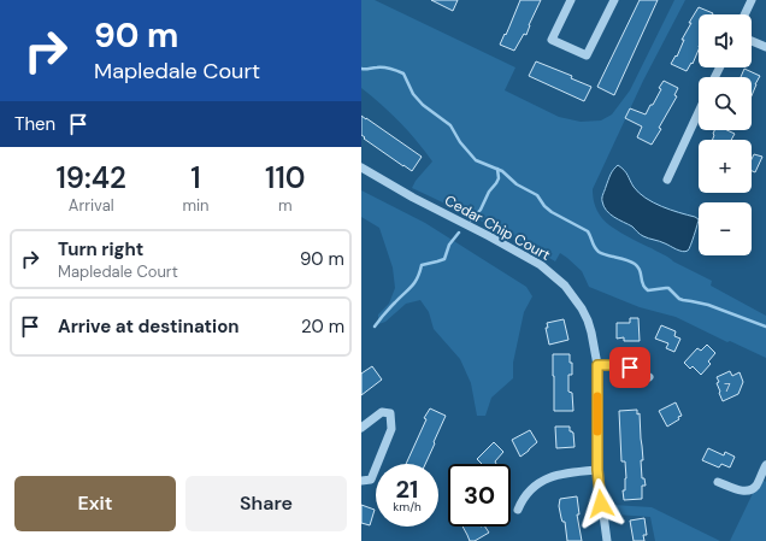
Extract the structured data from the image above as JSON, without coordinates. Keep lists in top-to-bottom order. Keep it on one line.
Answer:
{"streets":{"street":["Cedar Chip Court"]},"house_numbers":["7"],"page":{"turn":["90 m","Mapledale Court"],"map_buttons":["+","−"],"then":"Then","eta":["19:42","Arrival","1","min","110","m"],"list":[{"name":"Turn right","note":"Mapledale Court","value":"90 m"},{"name":"Arrive at destination","value":"20 m"}],"speed":"21 km/h","limit":"30","buttons":["Exit","Share"]}}
